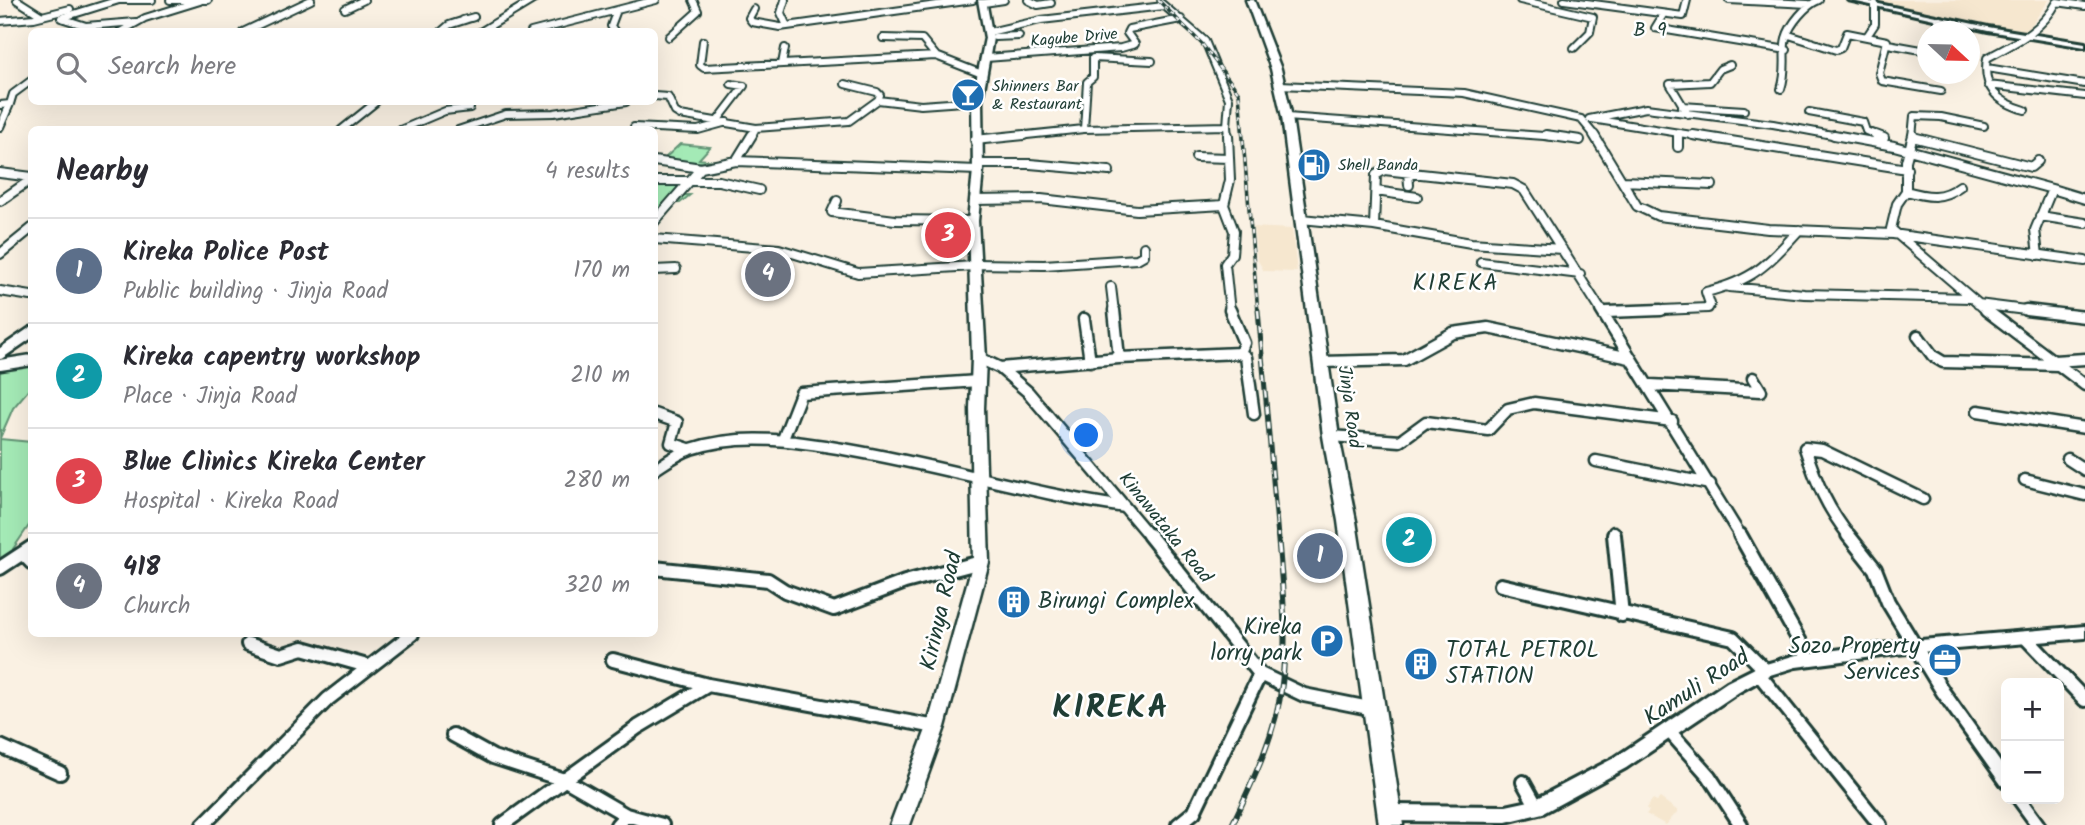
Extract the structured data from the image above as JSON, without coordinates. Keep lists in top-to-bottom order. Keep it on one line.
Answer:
{"streets":{"highway":["Jinja Road"],"main road":["Kirinya Road"],"street":["Kagube Drive","Kinawataka Road","Kamuli Road"]},"crossings":[["Kagube Drive","Kirinya Road"],["Jinja Road","Kinawataka Road"],["Jinja Road","Kamuli Road"],["Kinawataka Road","Kirinya Road"]],"districts":["B 9","KIREKA","KIREKA"],"places":{"bar":["Shinners Bar & Restaurant"],"fuel station":["Shell Banda"],"building":["Birungi Complex","TOTAL PETROL STATION"],"parking":["Kireka lorry park"],"office":["Sozo Property Services"]},"north":"right","page":{"search":"Search here","heading":["Nearby","4 results"],"pins":["3","4","2","1"],"list":[{"mark":"1","name":"Kireka Police Post","note":"Public building · Jinja Road","value":"170 m"},{"mark":"2","name":"Kireka capentry workshop","note":"Place · Jinja Road","value":"210 m"},{"mark":"3","name":"Blue Clinics Kireka Center","note":"Hospital · Kireka Road","value":"280 m"},{"mark":"4","name":"418","note":"Church","value":"320 m"}],"map_buttons":["+","−"]}}
